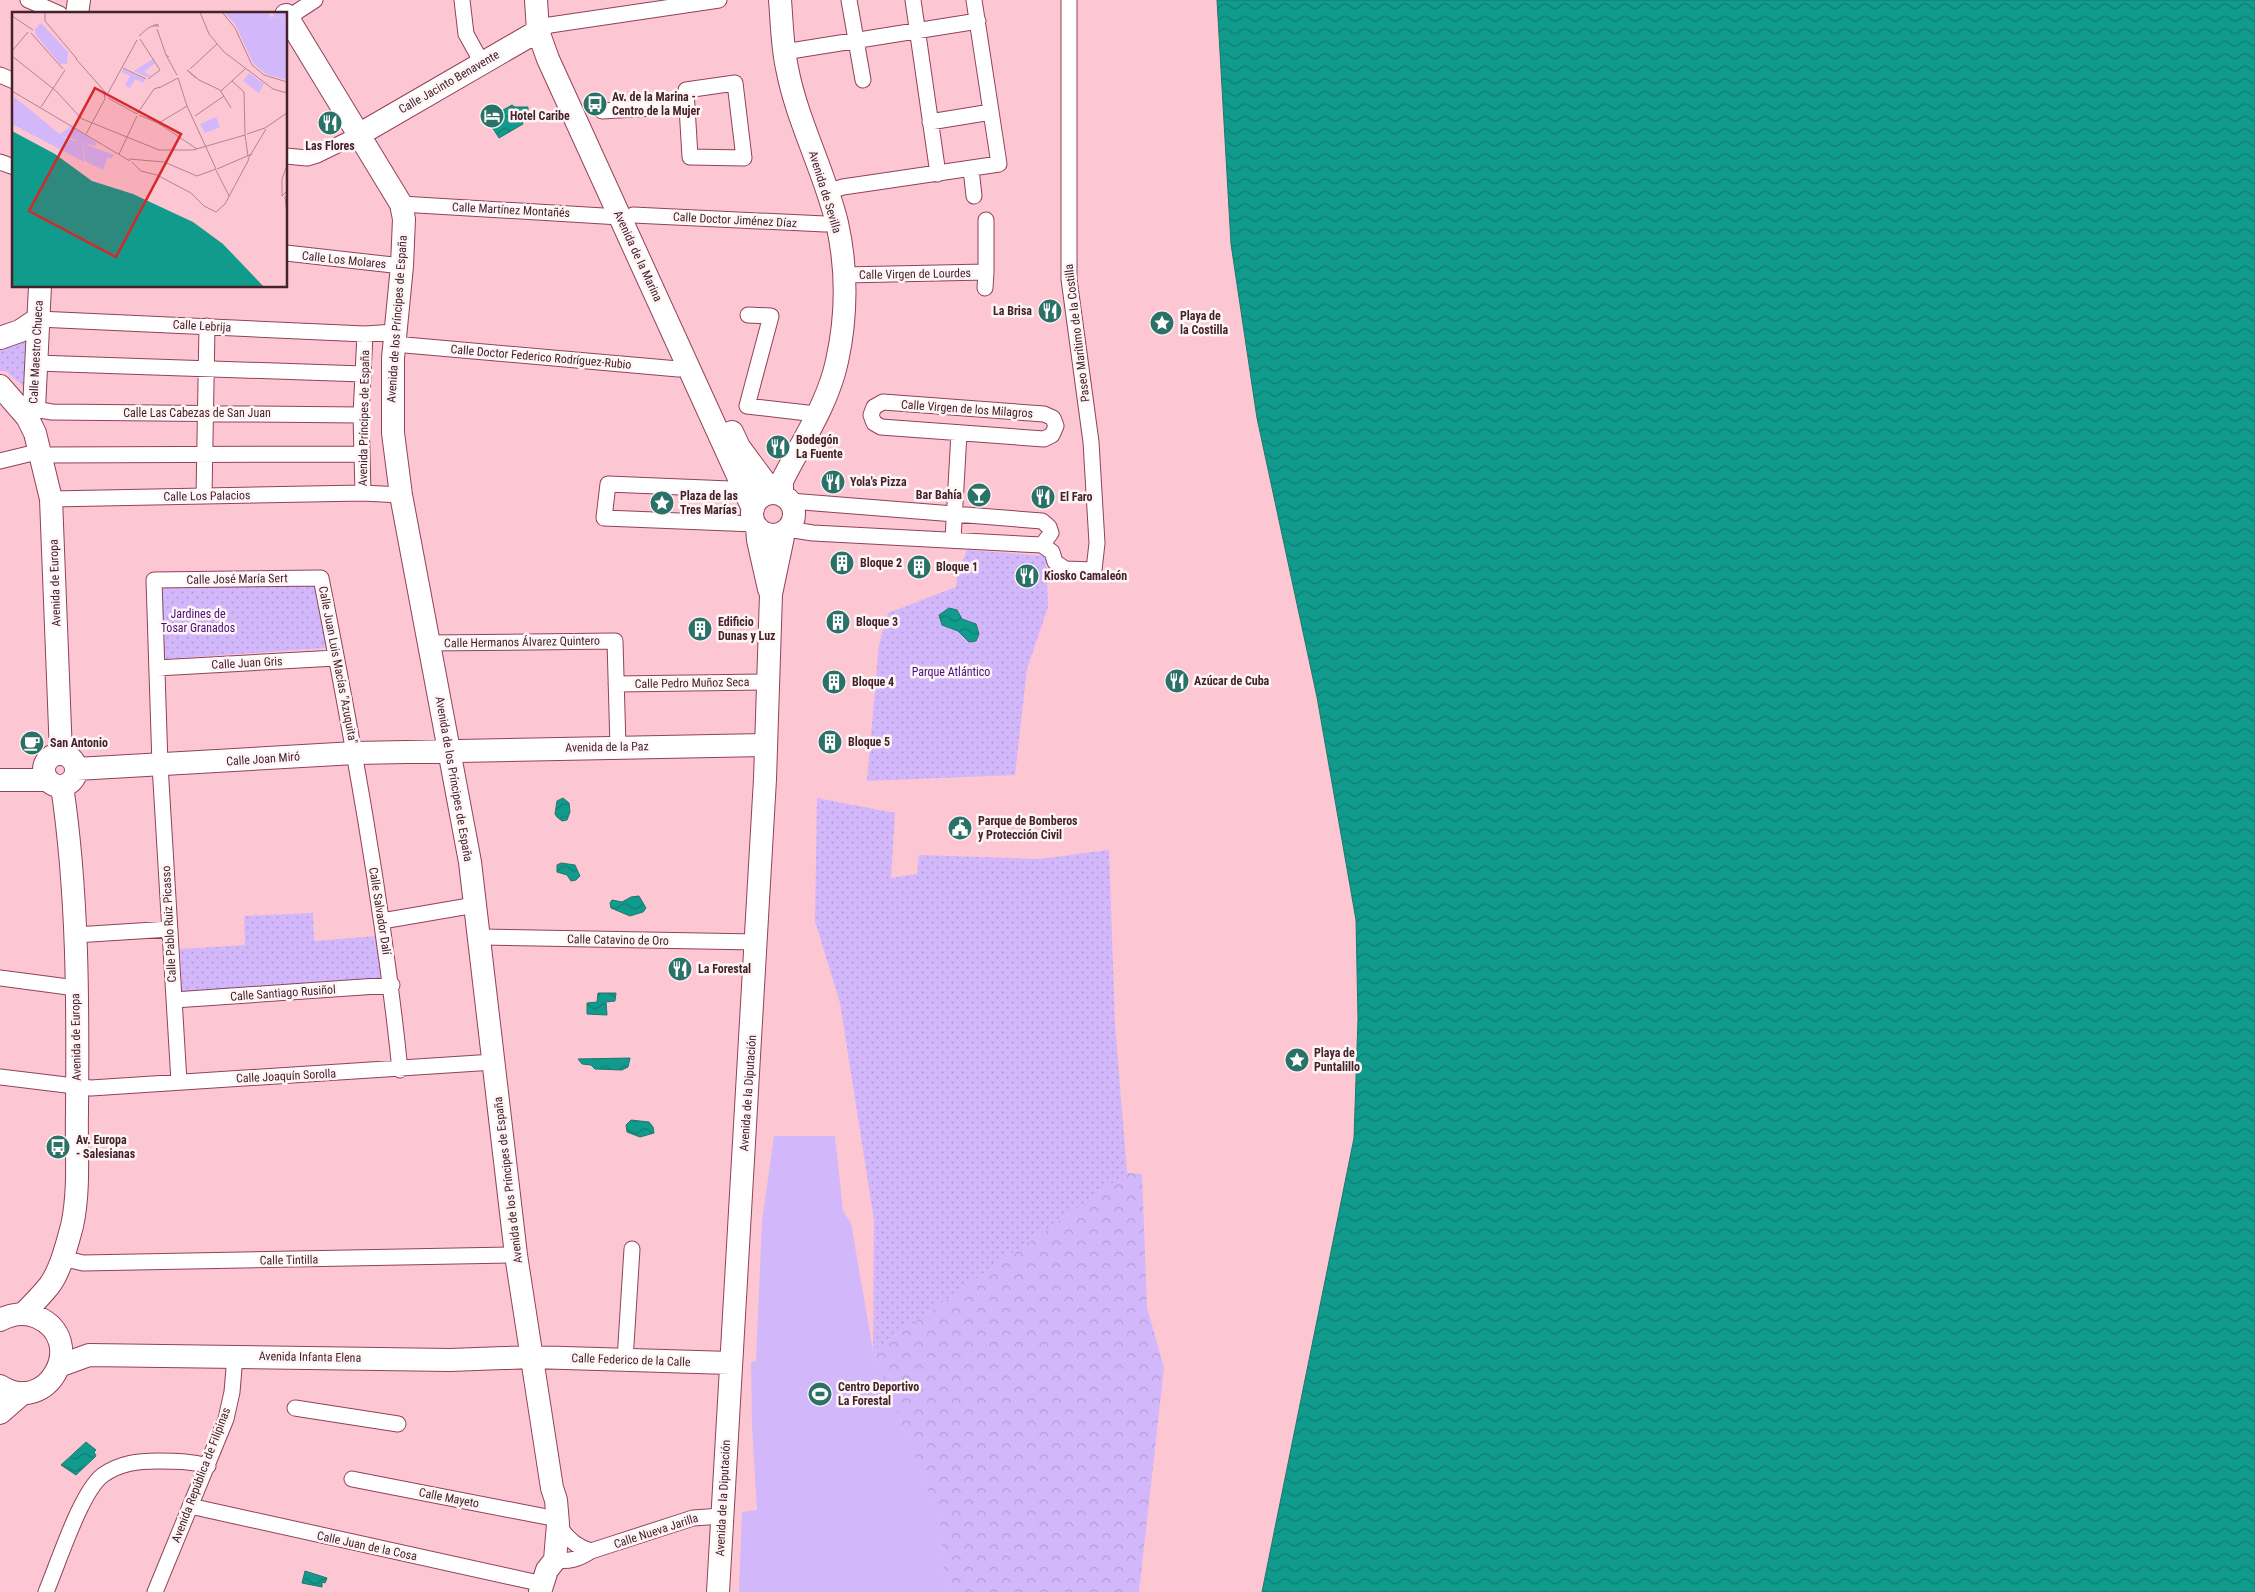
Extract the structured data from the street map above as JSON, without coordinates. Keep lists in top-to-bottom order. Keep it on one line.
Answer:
{"streets":{"street":["Calle Jacinto Benavente","Avenida de Sevilla","Calle Martínez Montañés","Calle Doctor Jiménez Díaz","Avenida de la Marina","Calle Los Molares","Calle Virgen de Lourdes","Avenida de los Príncipes de España","Calle Lebrija","Paseo Marítimo de la Costilla","Calle Maestro Chueca","Calle Doctor Federico Rodríguez-Rubio","Calle Virgen de los Milagros","Calle Las Cabezas de San Juan","Avenida Príncipes de España","Calle Los Palacios","Calle José María Sert","Avenida de Europa","Calle Hermanos Álvarez Quintero","Calle Juan Gris","Calle Juan Luis Macías \"Azuquita\"","Calle Pedro Muñoz Seca","Avenida de la Paz","Calle Joan Miró","Calle Salvador Dalí","Calle Pablo Ruiz Picasso","Calle Catavino de Oro","Calle Santiago Rusiñol","Calle Joaquín Sorolla","Avenida de la Diputación","Calle Tintilla","Avenida Infanta Elena","Calle Federico de la Calle","Avenida República de Filipinas","Calle Mayeto","Calle Nueva Jarilla","Calle Juan de la Cosa"]},"crossings":[["Calle Jacinto Benavente","Avenida de la Marina"],["Calle Jacinto Benavente","Avenida de los Príncipes de España"],["Avenida de Sevilla","Calle Doctor Jiménez Díaz"],["Avenida de Sevilla","Avenida de la Marina"],["Avenida de Sevilla","Calle Virgen de Lourdes"],["Avenida de Sevilla","Avenida de la Diputación"],["Calle Martínez Montañés","Calle Doctor Jiménez Díaz"],["Calle Martínez Montañés","Avenida de la Marina"],["Calle Martínez Montañés","Avenida de los Príncipes de España"],["Calle Doctor Jiménez Díaz","Avenida de la Marina"],["Avenida de la Marina","Calle Doctor Federico Rodríguez-Rubio"],["Avenida de la Marina","Avenida de la Diputación"],["Calle Los Molares","Avenida de los Príncipes de España"],["Avenida de los Príncipes de España","Calle Doctor Federico Rodríguez-Rubio"],["Avenida de los Príncipes de España","Avenida Príncipes de España"],["Avenida de los Príncipes de España","Calle Hermanos Álvarez Quintero"],["Avenida de los Príncipes de España","Avenida de la Paz"],["Avenida de los Príncipes de España","Calle Joan Miró"],["Avenida de los Príncipes de España","Calle Catavino de Oro"],["Avenida de los Príncipes de España","Calle Joaquín Sorolla"],["Avenida de los Príncipes de España","Calle Tintilla"],["Avenida de los Príncipes de España","Avenida Infanta Elena"],["Avenida de los Príncipes de España","Calle Federico de la Calle"],["Avenida de los Príncipes de España","Calle Mayeto"],["Avenida de los Príncipes de España","Calle Nueva Jarilla"],["Avenida de los Príncipes de España","Calle Juan de la Cosa"],["Calle Lebrija","Calle Maestro Chueca"],["Calle Lebrija","Avenida Príncipes de España"],["Calle Maestro Chueca","Calle Las Cabezas de San Juan"],["Calle Maestro Chueca","Avenida de Europa"],["Calle Doctor Federico Rodríguez-Rubio","Avenida Príncipes de España"],["Calle Las Cabezas de San Juan","Avenida Príncipes de España"],["Calle Las Cabezas de San Juan","Avenida de Europa"],["Avenida Príncipes de España","Calle Los Palacios"],["Calle Los Palacios","Avenida de Europa"],["Calle José María Sert","Calle Juan Luis Macías \"Azuquita\""],["Calle José María Sert","Calle Pablo Ruiz Picasso"],["Avenida de Europa","Calle Joan Miró"],["Avenida de Europa","Calle Joaquín Sorolla"],["Avenida de Europa","Calle Tintilla"],["Avenida de Europa","Avenida Infanta Elena"],["Calle Hermanos Álvarez Quintero","Calle Pedro Muñoz Seca"],["Calle Juan Gris","Calle Juan Luis Macías \"Azuquita\""],["Calle Juan Gris","Calle Pablo Ruiz Picasso"],["Calle Juan Luis Macías \"Azuquita\"","Calle Joan Miró"],["Calle Juan Luis Macías \"Azuquita\"","Calle Salvador Dalí"],["Calle Pedro Muñoz Seca","Avenida de la Diputación"],["Avenida de la Paz","Calle Joan Miró"],["Avenida de la Paz","Avenida de la Diputación"],["Calle Joan Miró","Calle Salvador Dalí"],["Calle Joan Miró","Calle Pablo Ruiz Picasso"],["Calle Salvador Dalí","Calle Santiago Rusiñol"],["Calle Salvador Dalí","Calle Joaquín Sorolla"],["Calle Pablo Ruiz Picasso","Calle Santiago Rusiñol"],["Calle Pablo Ruiz Picasso","Calle Joaquín Sorolla"],["Calle Catavino de Oro","Avenida de la Diputación"],["Avenida de la Diputación","Calle Federico de la Calle"],["Avenida de la Diputación","Calle Nueva Jarilla"],["Avenida Infanta Elena","Calle Federico de la Calle"],["Avenida Infanta Elena","Avenida República de Filipinas"],["Avenida República de Filipinas","Calle Juan de la Cosa"],["Calle Nueva Jarilla","Calle Juan de la Cosa"]],"parks":["Jardines de Tosar Granados","Parque Atlántico"],"places":{"bus stop":["Av. de la Marina - Centro de la Mujer","Av. Europa - Salesianas"],"hotel":["Hotel Caribe"],"restaurant":["Las Flores","La Brisa","Bodegón La Fuente","Yola's Pizza","El Faro","Kiosko Camaleón","Azúcar de Cuba","La Forestal"],"place":["Playa de la Costilla","Plaza de las Tres Marías","Playa de Puntalillo"],"bar":["Bar Bahía"],"building":["Bloque 2","Bloque 1","Bloque 3","Edificio Dunas y Luz","Bloque 4","Bloque 5"],"cafe":["San Antonio"],"public building":["Parque de Bomberos y Protección Civil"],"sports":["Centro Deportivo La Forestal"]}}
